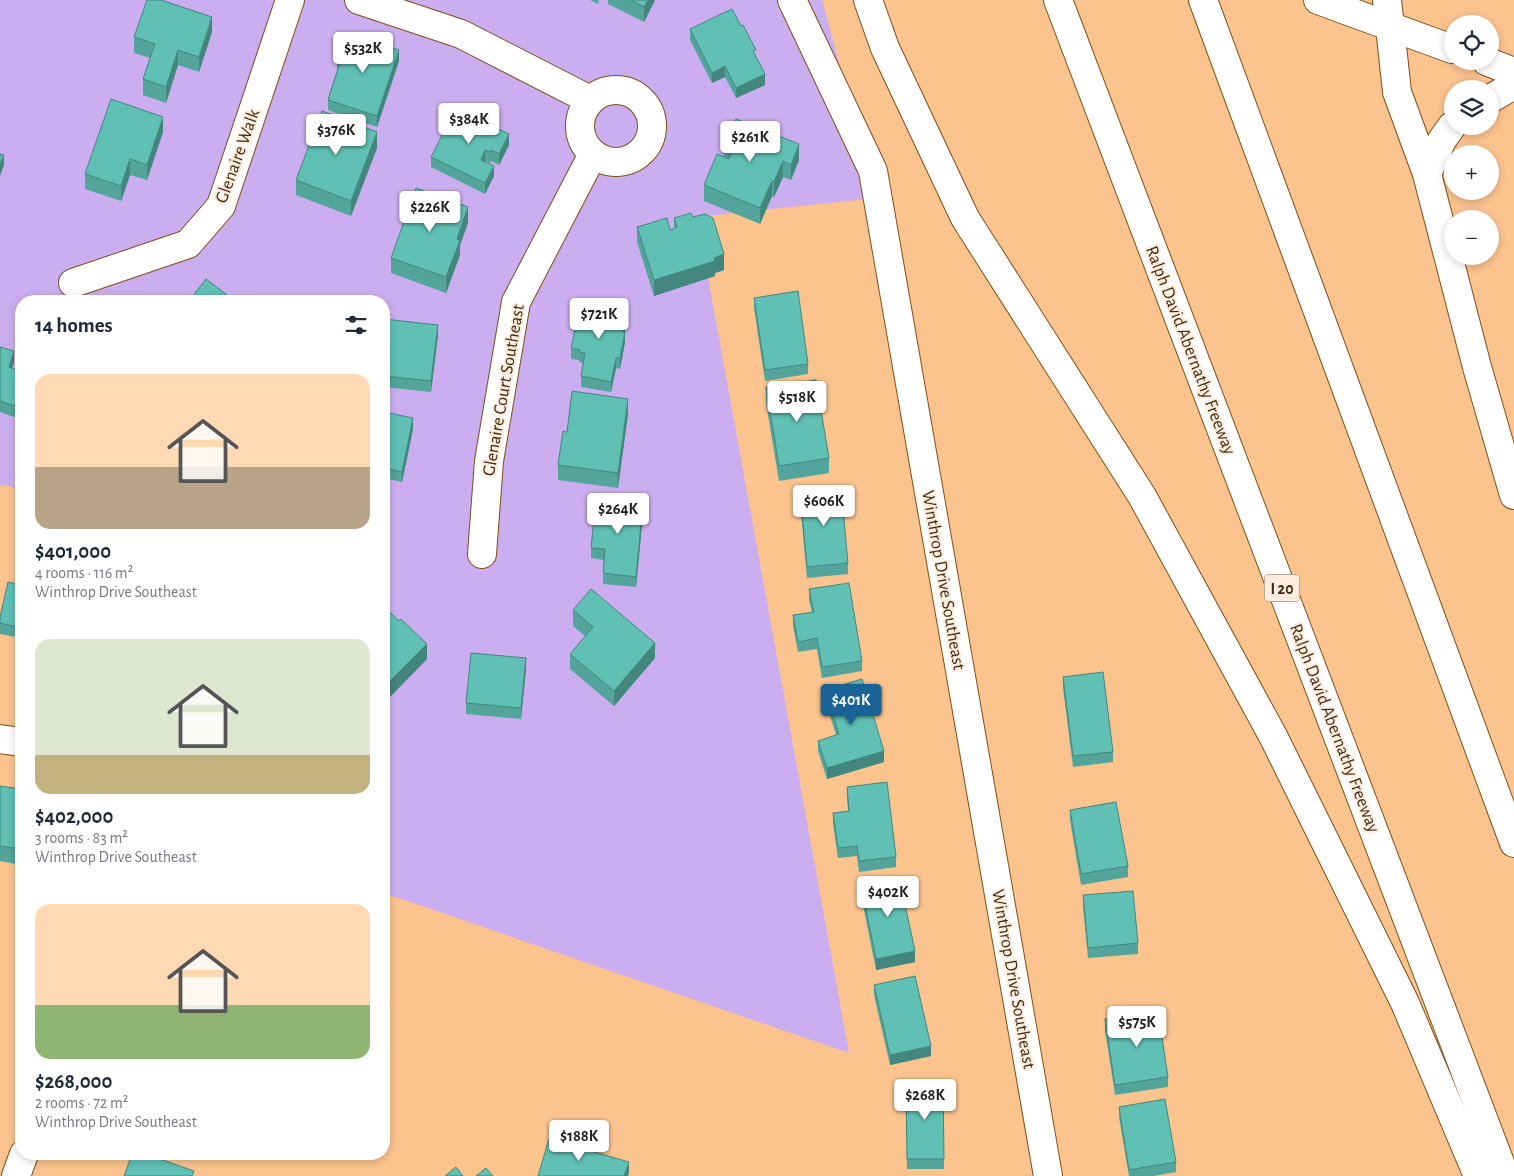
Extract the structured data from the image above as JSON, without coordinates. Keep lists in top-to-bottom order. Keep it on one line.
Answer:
{"streets":{"main road":["Glenaire Walk","Ralph David Abernathy Freeway","Glenaire Court Southeast","Winthrop Drive Southeast","I 20"]},"page":{"map_buttons":["+","−"],"price":["$532K","$384K","$376K","$261K","$226K","$721K","$518K","$606K","$264K","$401K","$402K","$575K","$268K","$188K"],"heading":"14 homes","list":[{"name":"$401,000","note":"4 rooms · 116 m² · Winthrop Drive Southeast"},{"name":"$402,000","note":"3 rooms · 83 m² · Winthrop Drive Southeast"},{"name":"$268,000","note":"2 rooms · 72 m² · Winthrop Drive Southeast"}]}}
